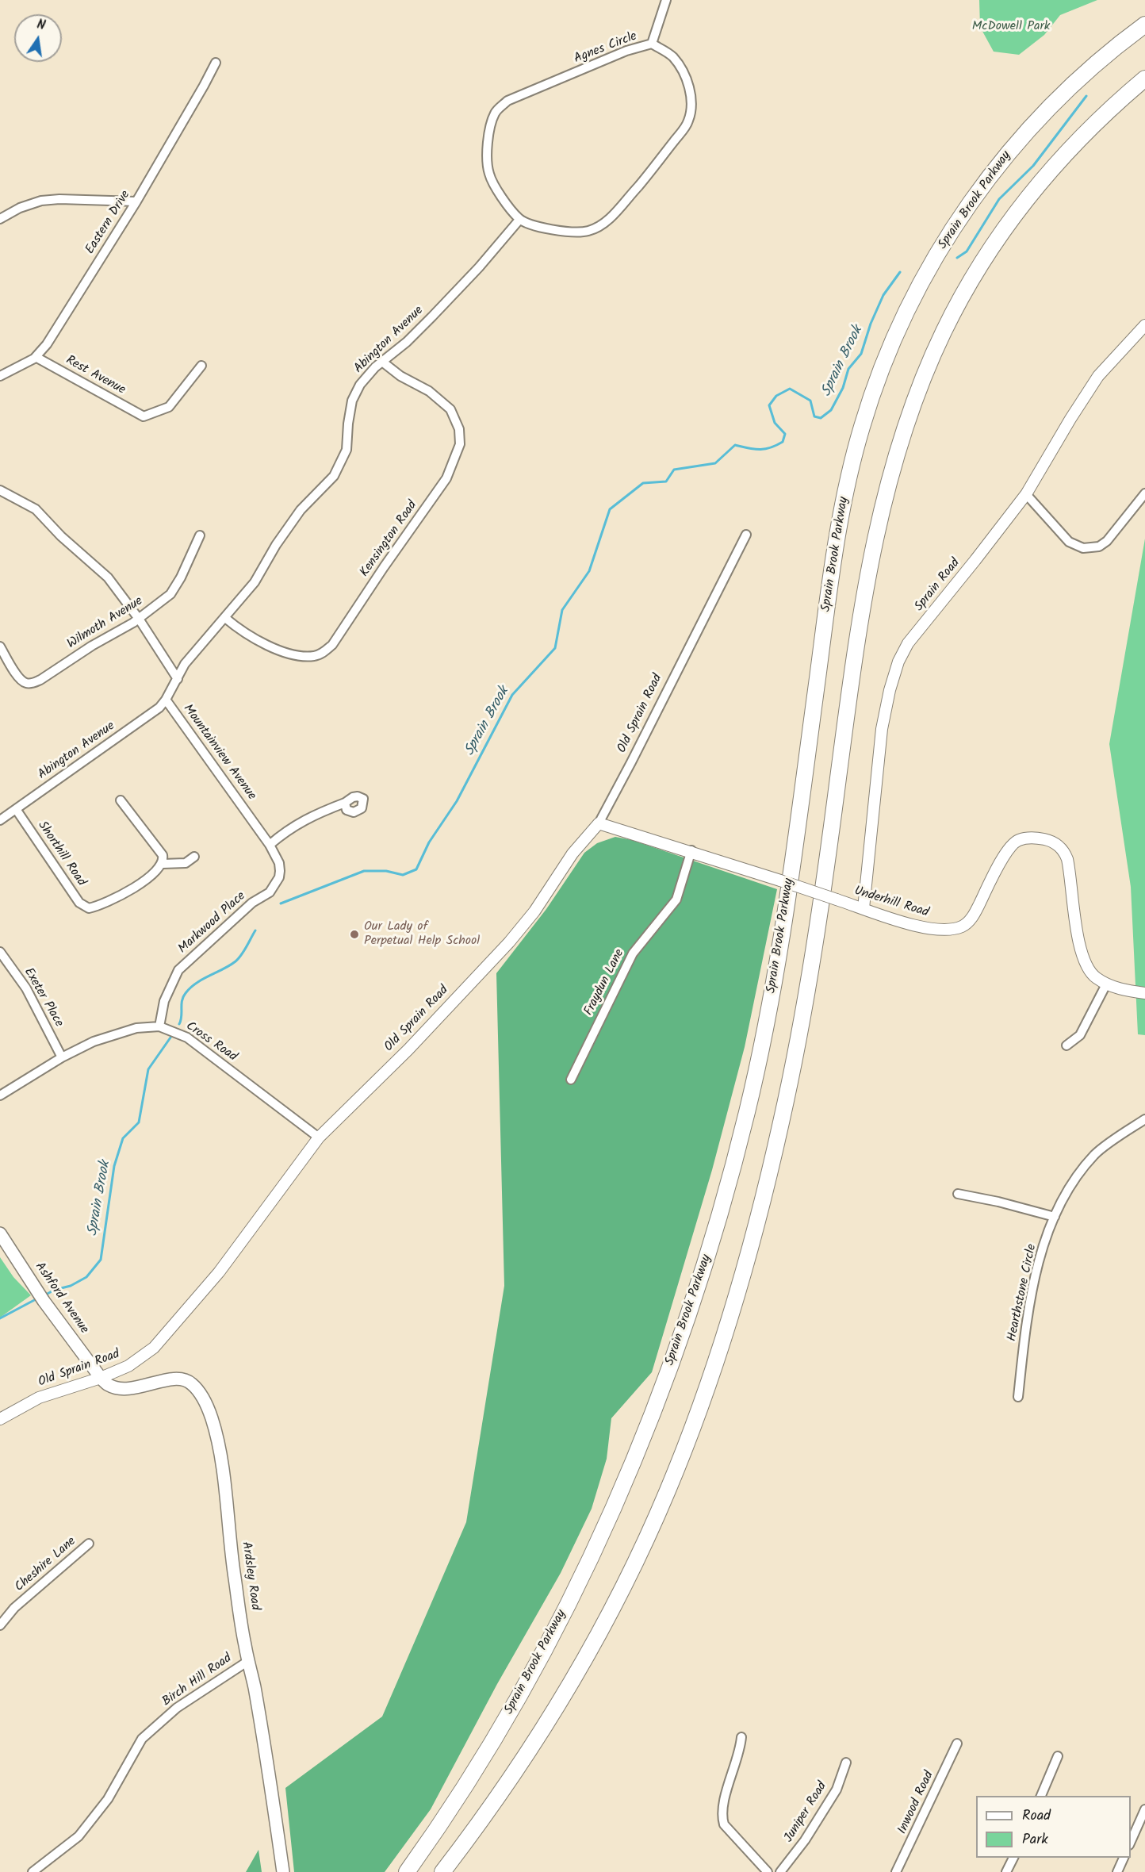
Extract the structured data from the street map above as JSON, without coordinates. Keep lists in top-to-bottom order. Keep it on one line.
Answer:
{"streets":{"highway":["Sprain Brook Parkway"],"main road":["Ashford Avenue","Ardsley Road"],"street":["Agnes Circle","Eastern Drive","Abington Avenue","Rest Avenue","Kensington Road","Sprain Road","Wilmoth Avenue","Old Sprain Road","Mountainview Avenue","Shorthill Road","Underhill Road","Markwood Place","Fraydun Lane","Exeter Place","Cross Road","Hearthstone Circle","Cheshire Lane","Birch Hill Road","Inwood Road","Juniper Road"]},"crossings":[["Agnes Circle","Abington Avenue"],["Eastern Drive","Rest Avenue"],["Abington Avenue","Kensington Road"],["Abington Avenue","Mountainview Avenue"],["Abington Avenue","Shorthill Road"],["Sprain Road","Underhill Road"],["Old Sprain Road","Underhill Road"],["Old Sprain Road","Cross Road"],["Old Sprain Road","Ashford Avenue"],["Old Sprain Road","Ardsley Road"],["Mountainview Avenue","Markwood Place"],["Underhill Road","Fraydun Lane"],["Markwood Place","Cross Road"],["Exeter Place","Cross Road"],["Ashford Avenue","Ardsley Road"],["Ardsley Road","Birch Hill Road"]],"water":["Sprain Brook"],"parks":["McDowell Park"],"places":["Our Lady of Perpetual Help School"],"legend":["Road","Park"],"north":"top"}
